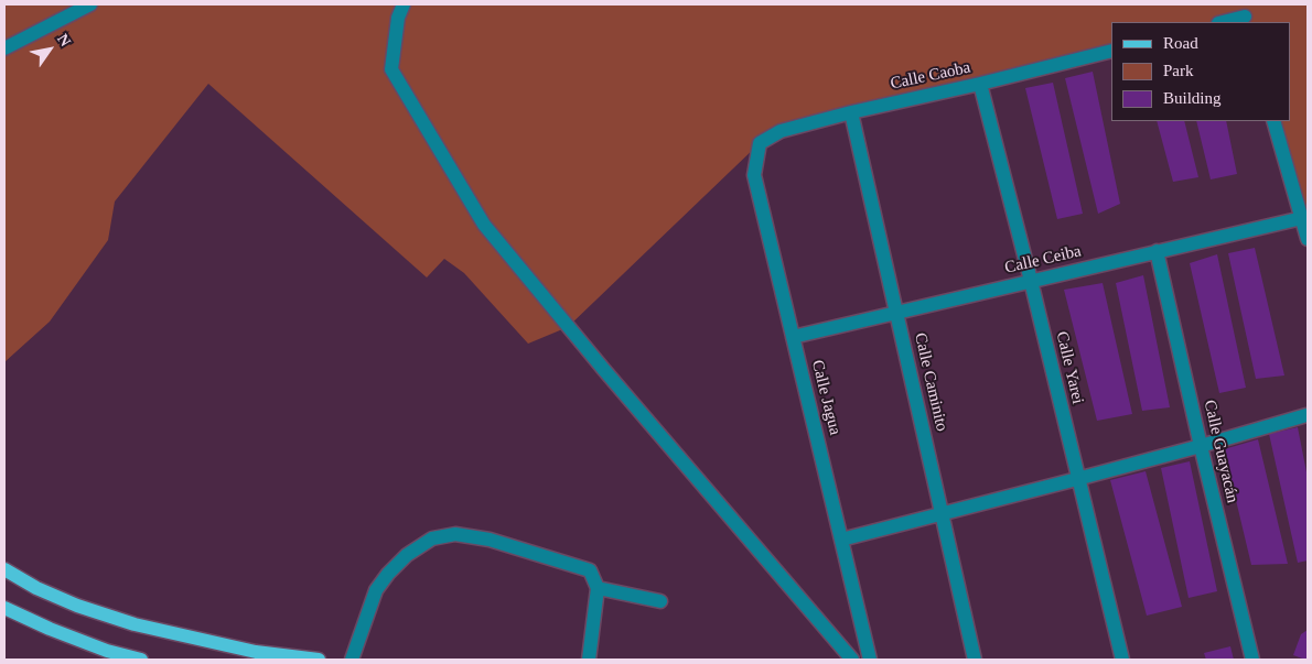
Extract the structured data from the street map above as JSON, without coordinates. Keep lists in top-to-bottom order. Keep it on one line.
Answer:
{"streets":{"street":["Calle Caoba","Calle Ceiba","Calle Yarei","Calle Caminito","Calle Jagua","Calle Guayacán"]},"crossings":[["Calle Caoba","Calle Yarei"],["Calle Caoba","Calle Caminito"],["Calle Caoba","Calle Jagua"],["Calle Ceiba","Calle Yarei"],["Calle Ceiba","Calle Caminito"],["Calle Ceiba","Calle Jagua"],["Calle Ceiba","Calle Guayacán"]],"legend":["Road","Park","Building"],"north":"top right"}
